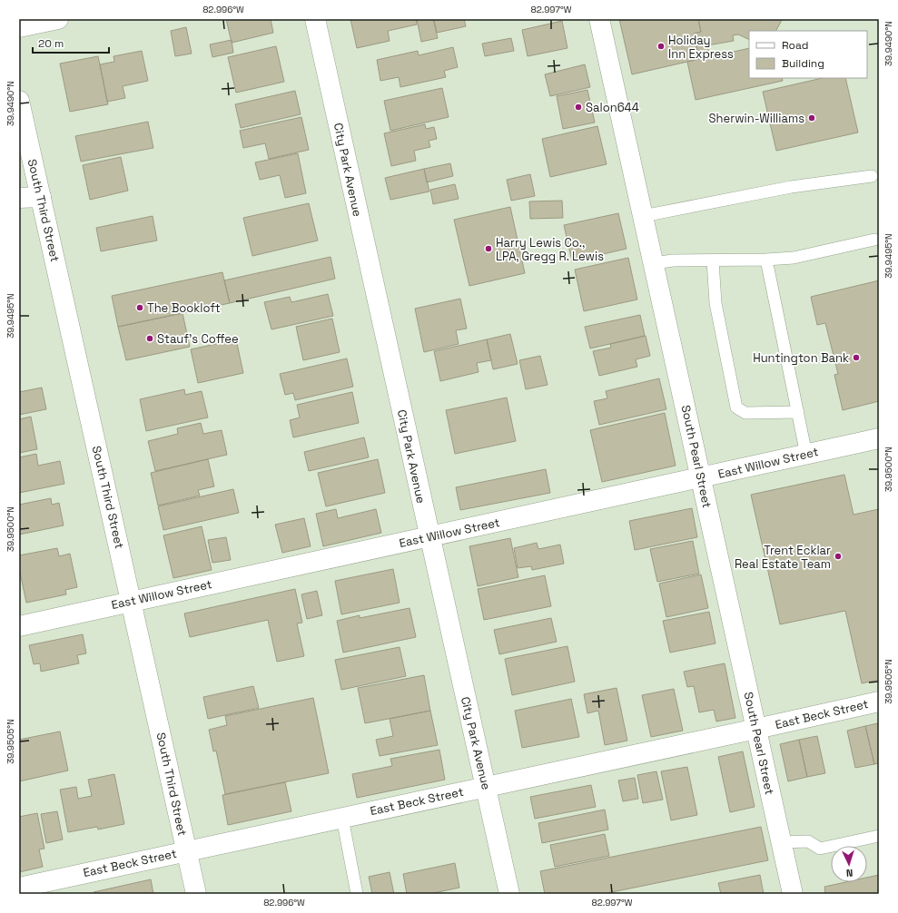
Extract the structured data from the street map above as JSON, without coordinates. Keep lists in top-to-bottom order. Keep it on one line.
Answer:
{"streets":{"street":["City Park Avenue","South Third Street","South Pearl Street","East Willow Street","East Beck Street"]},"crossings":[["City Park Avenue","East Willow Street"],["City Park Avenue","East Beck Street"],["South Third Street","East Willow Street"],["South Third Street","East Beck Street"],["South Pearl Street","East Willow Street"],["South Pearl Street","East Beck Street"]],"places":["Holiday Inn Express","Salon644","Sherwin-Williams","Harry Lewis Co., LPA, Gregg R. Lewis","The Bookloft","Stauf's Coffee","Huntington Bank","Trent Ecklar Real Estate Team"],"legend":["Road","Building"],"scale_bar":"20 m","north":"bottom","coordinates":["82.996°W","82.997°W","39.9490°N","39.9495°N","39.9500°N","39.9505°N"]}
